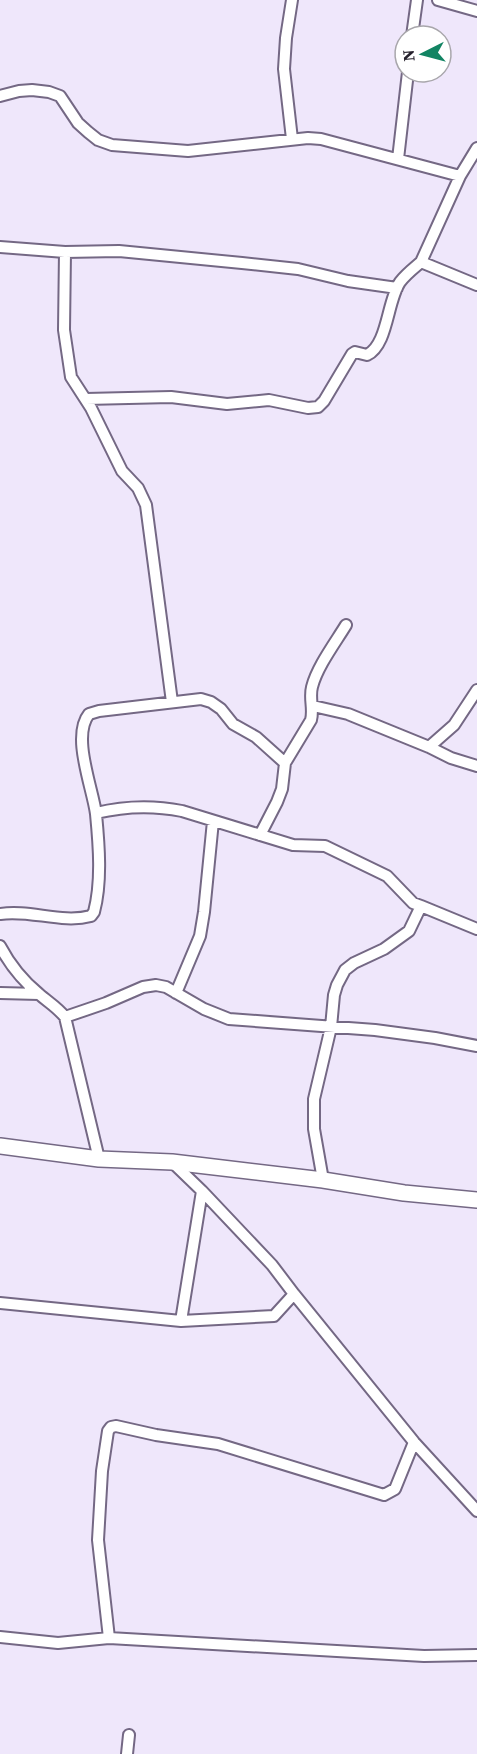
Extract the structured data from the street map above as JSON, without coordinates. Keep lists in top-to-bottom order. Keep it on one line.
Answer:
{"north":"left"}
